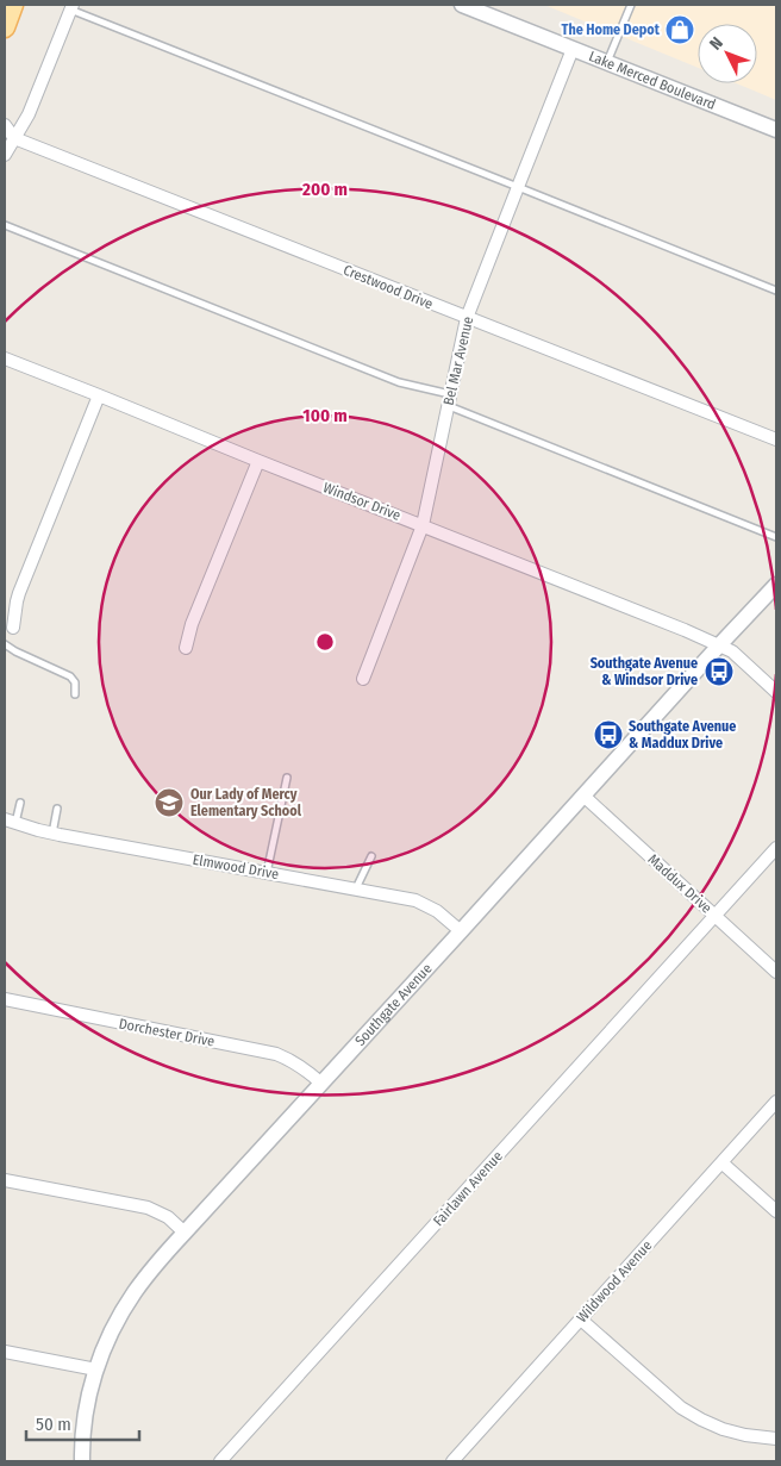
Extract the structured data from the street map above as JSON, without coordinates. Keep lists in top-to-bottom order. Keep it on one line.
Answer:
{"streets":{"street":["Lake Merced Boulevard","Crestwood Drive","Bel Mar Avenue","Windsor Drive","Elmwood Drive","Maddux Drive","Southgate Avenue","Dorchester Drive","Fairlawn Avenue","Wildwood Avenue"]},"crossings":[["Lake Merced Boulevard","Bel Mar Avenue"],["Crestwood Drive","Bel Mar Avenue"],["Bel Mar Avenue","Windsor Drive"],["Windsor Drive","Southgate Avenue"],["Elmwood Drive","Southgate Avenue"],["Maddux Drive","Southgate Avenue"],["Maddux Drive","Fairlawn Avenue"],["Southgate Avenue","Dorchester Drive"]],"places":{"shop":["The Home Depot"],"bus stop":["Southgate Avenue & Windsor Drive","Southgate Avenue & Maddux Drive"],"school or university":["Our Lady of Mercy Elementary School"]},"scale_bar":"50 m","north":"top left","rings":["200 m","100 m"]}
